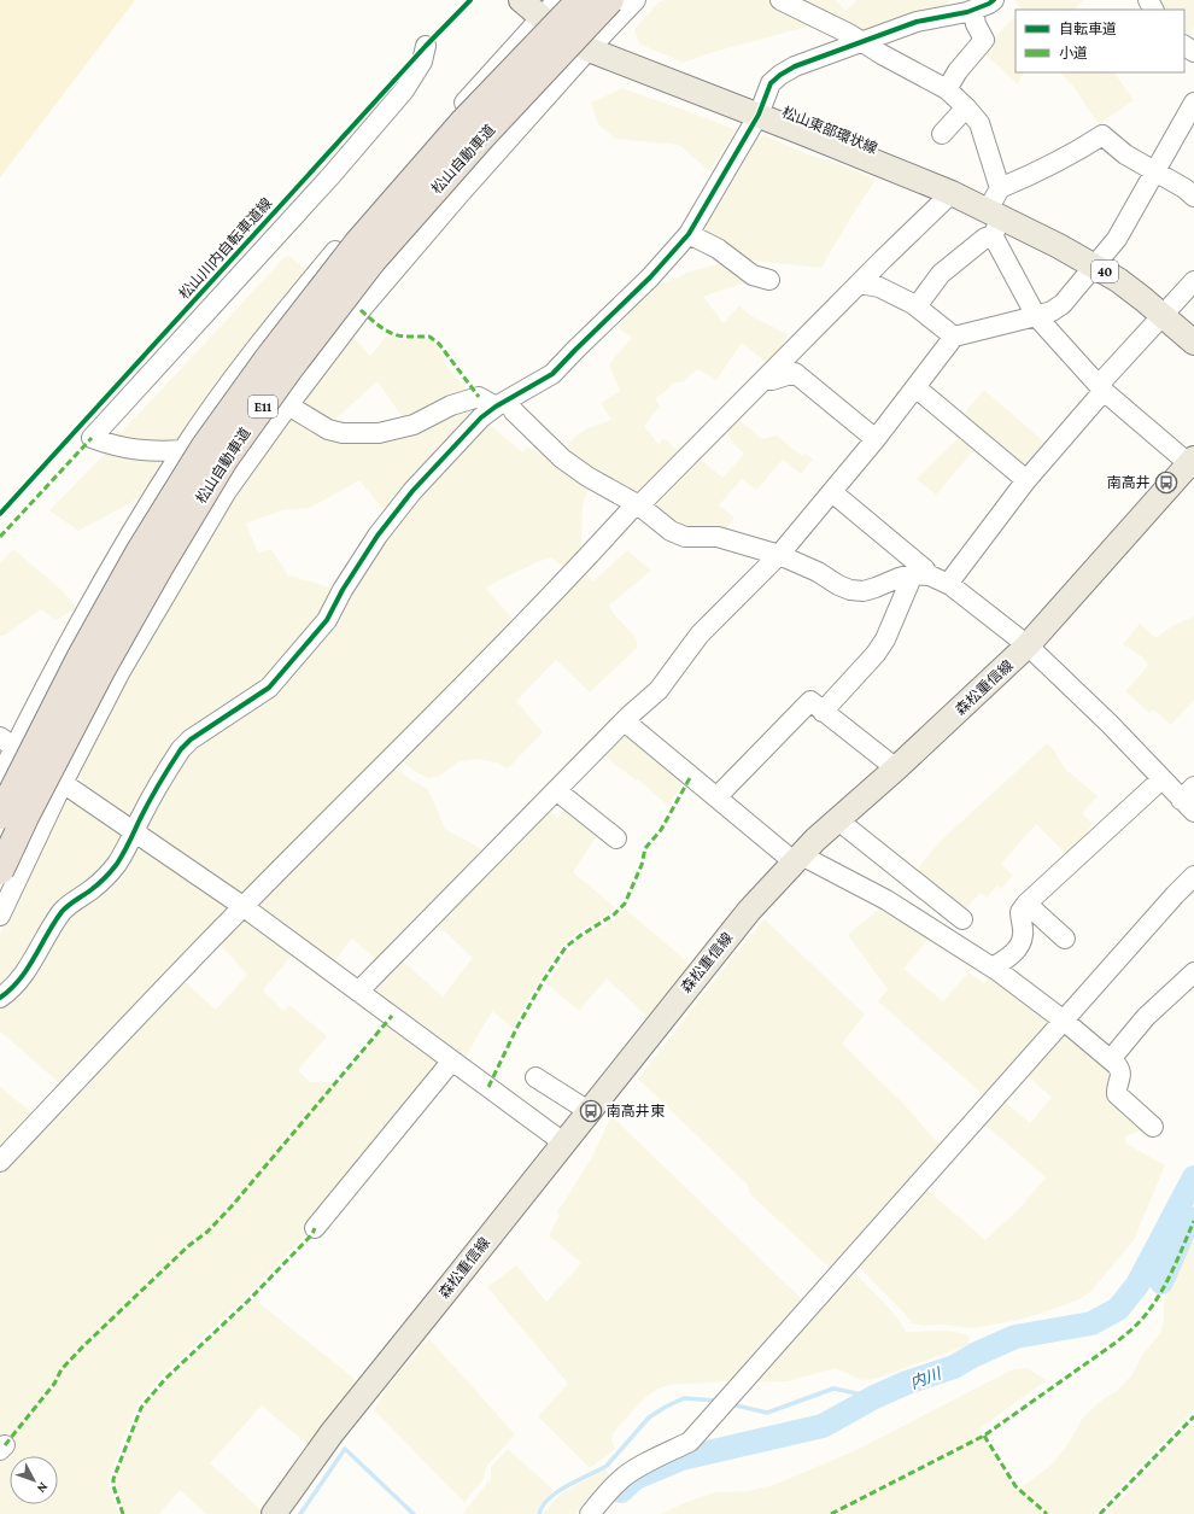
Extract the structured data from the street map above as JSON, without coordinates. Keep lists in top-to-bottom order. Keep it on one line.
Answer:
{"streets":{"highway":["松山自動車道","E11"],"main road":["松山東部環状線","40","森松重信線"],"cycle path":["松山川内自転車道線"]},"water":["内川"],"places":{"bus stop":["南高井","南高井東"]},"legend":["自転車道","小道"],"north":"bottom right"}
